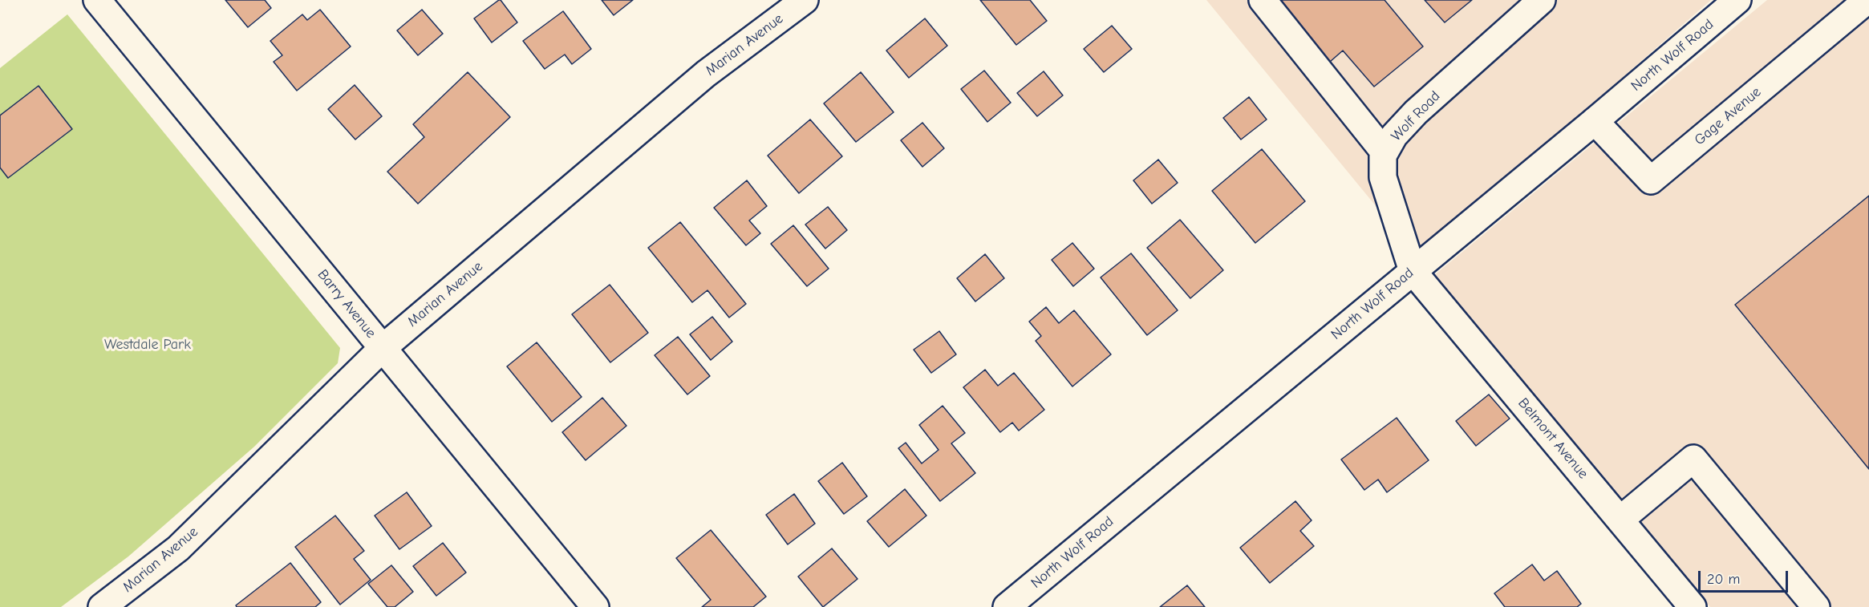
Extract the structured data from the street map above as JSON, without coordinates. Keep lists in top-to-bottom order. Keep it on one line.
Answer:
{"streets":{"street":["Marian Avenue","North Wolf Road","Wolf Road","Gage Avenue","Barry Avenue","Belmont Avenue"]},"crossings":[["Marian Avenue","Barry Avenue"],["North Wolf Road","Wolf Road"],["North Wolf Road","Gage Avenue"],["North Wolf Road","Belmont Avenue"],["Wolf Road","Belmont Avenue"]],"parks":["Westdale Park"],"scale_bar":"20 m"}
